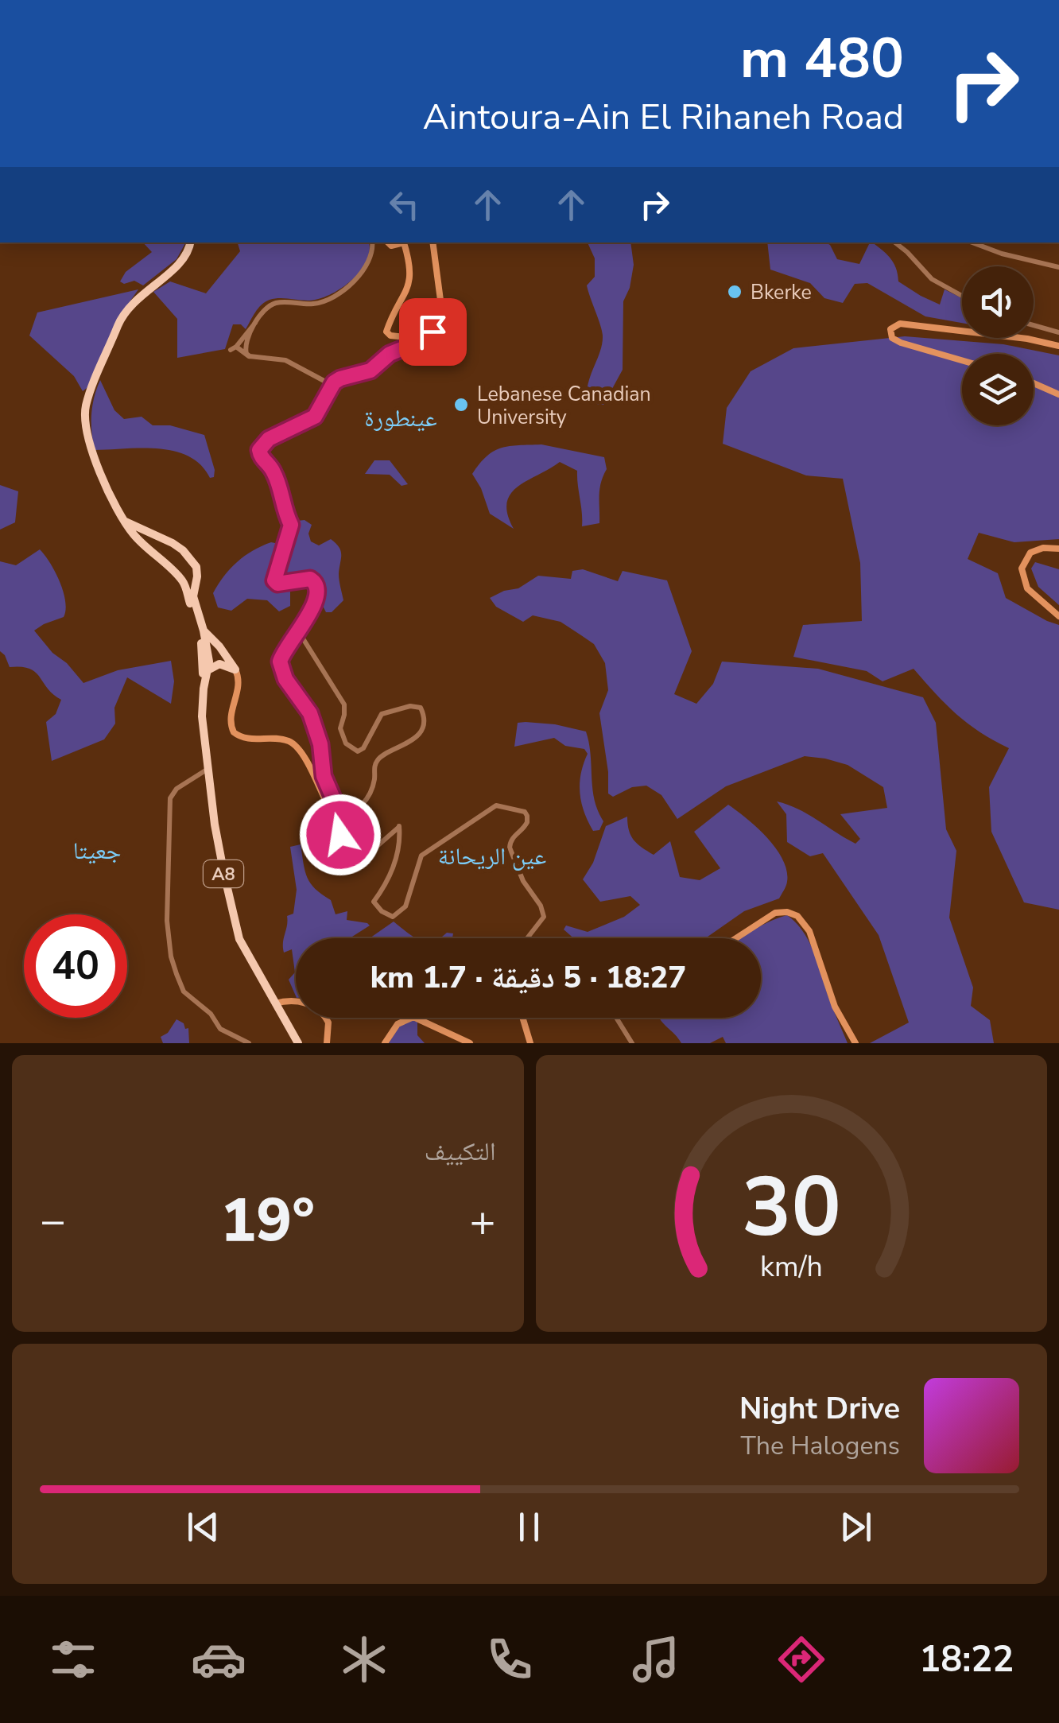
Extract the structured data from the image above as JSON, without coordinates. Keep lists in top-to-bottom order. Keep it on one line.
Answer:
{"streets":{"highway":["A8"]},"districts":["عينطورة","جعيتا","عين الريحانة"],"places":["Bkerke","Lebanese Canadian University"],"page":{"turn":["480 m","Aintoura-Ain El Rihaneh Road"],"limit":"40","trip":"18:27 · 5 دقيقة · 1.7 km","tile":"التكييف","heat":["−","19°","+"],"song":["Night Drive","The Halogens"],"tabs":"18:22","gauge":["30","km/h"]}}
